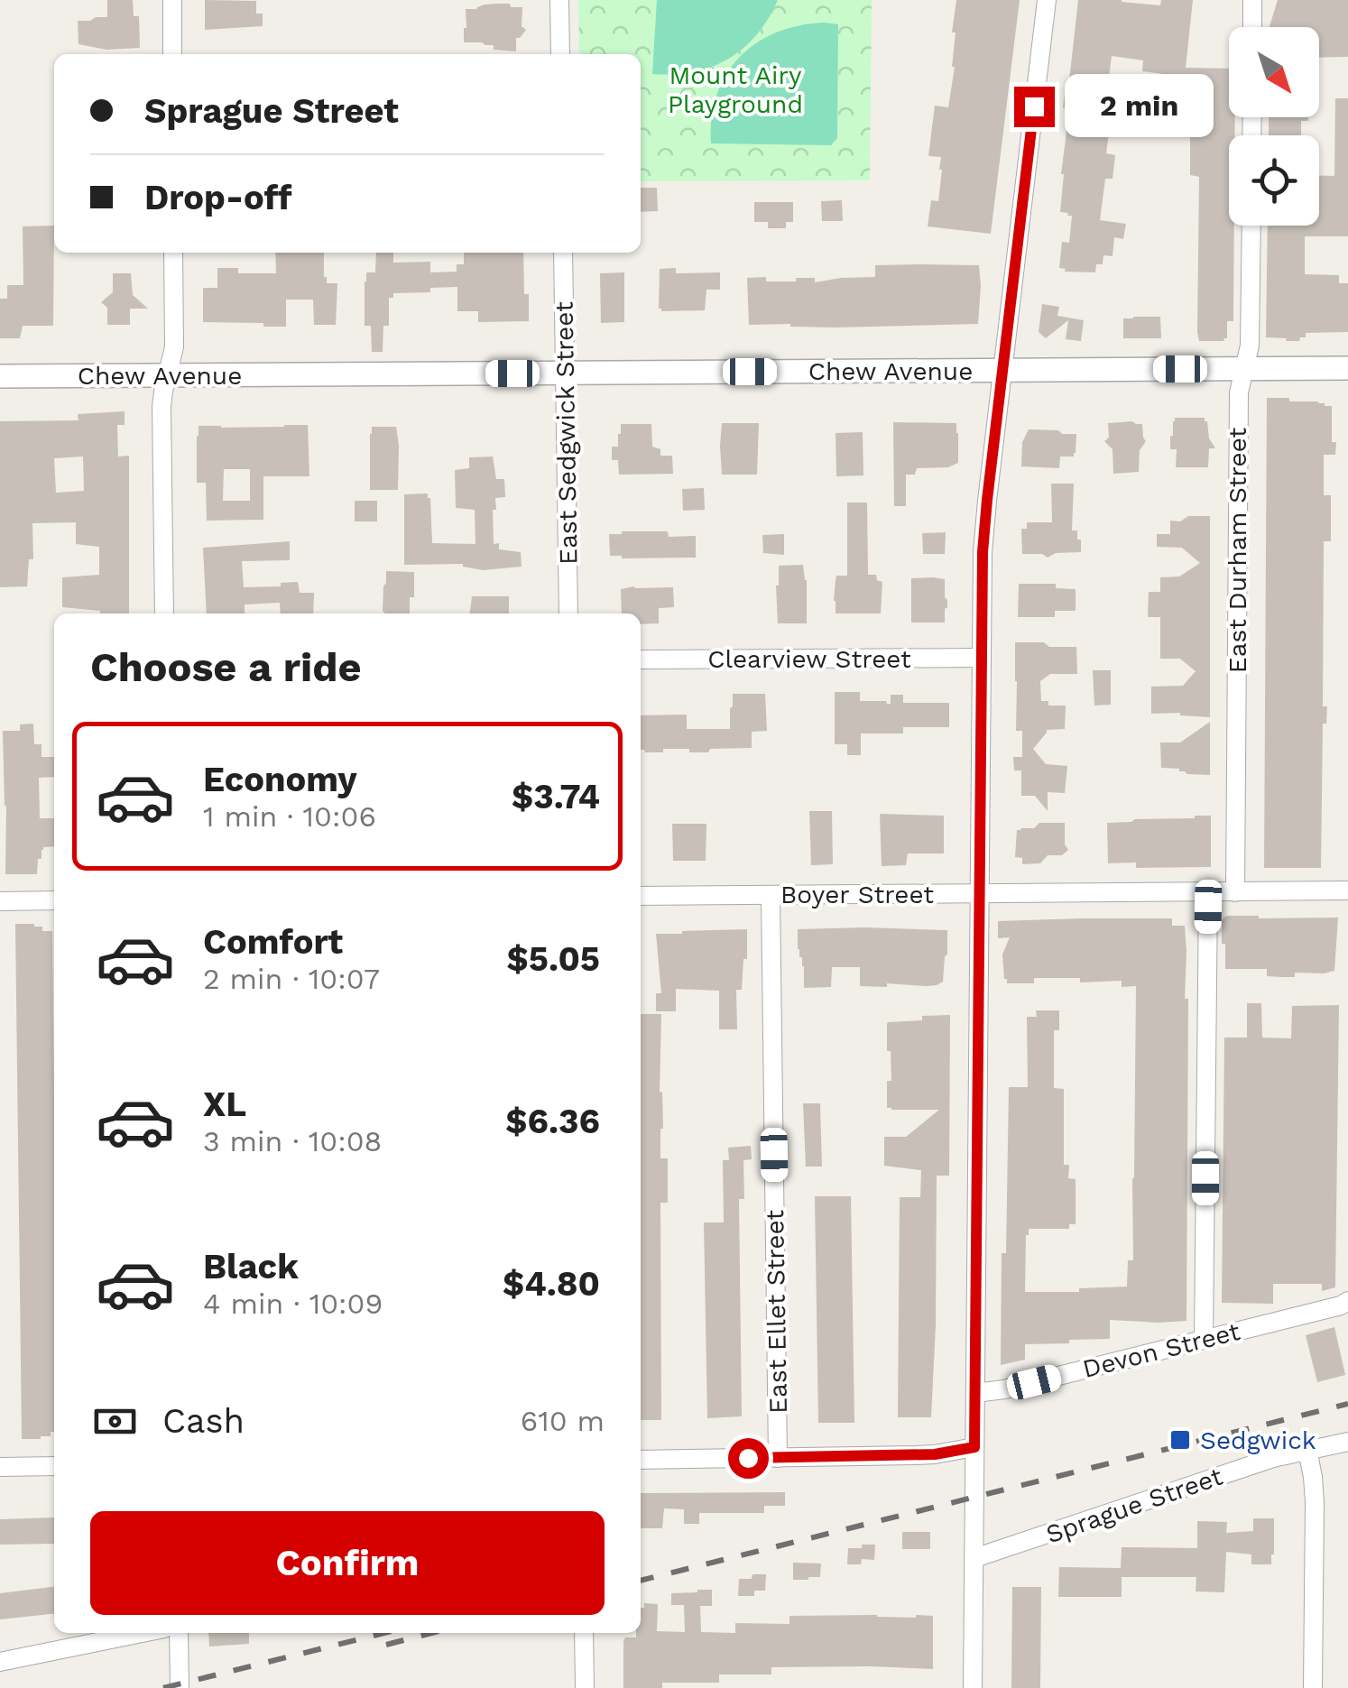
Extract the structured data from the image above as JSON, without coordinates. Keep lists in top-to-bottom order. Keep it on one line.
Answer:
{"streets":{"street":["Chew Avenue","East Sedgwick Street","East Durham Street","Clearview Street","Boyer Street","East Ellet Street","Devon Street","Sprague Street"]},"crossings":[["Chew Avenue","East Sedgwick Street"],["Chew Avenue","East Durham Street"],["East Durham Street","Boyer Street"],["Boyer Street","East Ellet Street"]],"parks":["Mount Airy Playground"],"places":{"transit":["Sedgwick"]},"north":"bottom right","page":{"banner":["Sprague Street","Drop-off"],"bubble":"2 min","heading":"Choose a ride","list":[{"name":"Economy","note":"1 min · 10:06","value":"$3.74"},{"name":"Comfort","note":"2 min · 10:07","value":"$5.05"},{"name":"XL","note":"3 min · 10:08","value":"$6.36"},{"name":"Black","note":"4 min · 10:09","value":"$4.80"}],"pay":["Cash","610 m"],"buttons":"Confirm"}}
